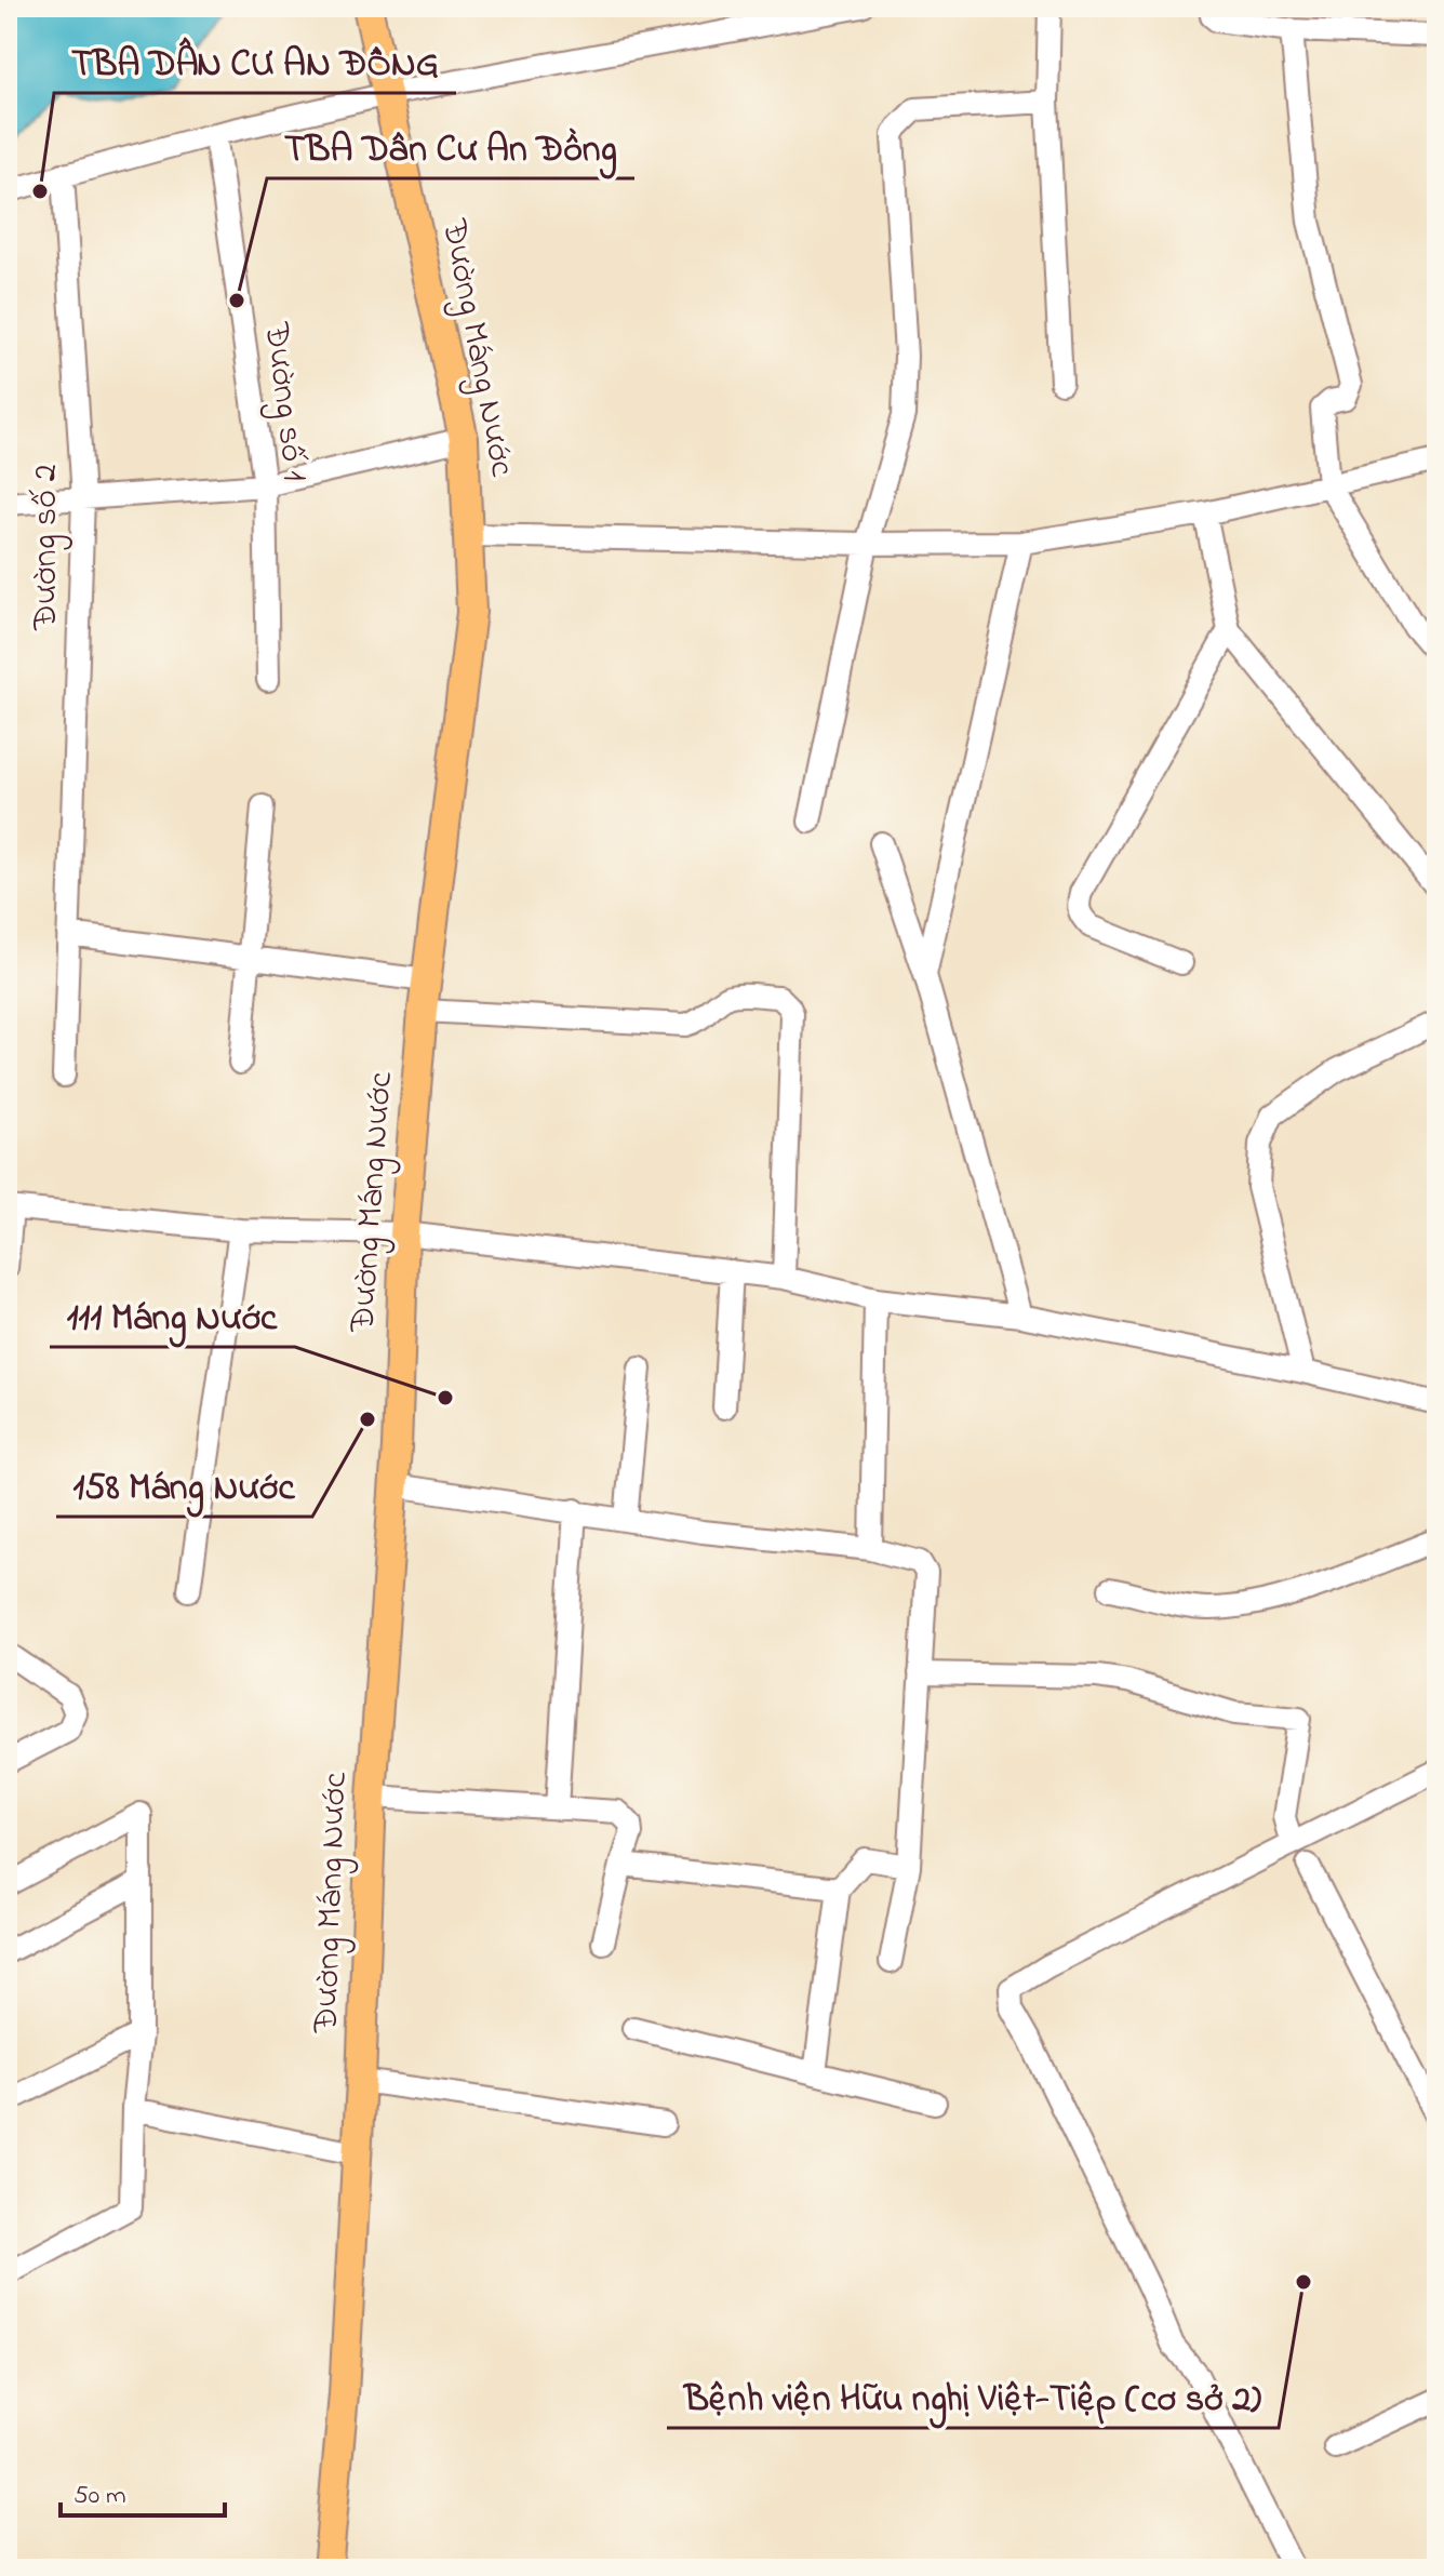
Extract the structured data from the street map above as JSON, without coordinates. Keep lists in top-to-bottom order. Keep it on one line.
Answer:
{"streets":{"main road":["Đường Máng Nước"],"street":["Đường số 1","Đường số 2"]},"places":["TBA DÂN CƯ AN ĐỒNG","TBA Dân Cư An Đồng","111 Máng Nước","158 Máng Nước","Bệnh viện Hữu nghị Việt-Tiệp (cơ sở 2)"],"scale_bar":"50 m"}
